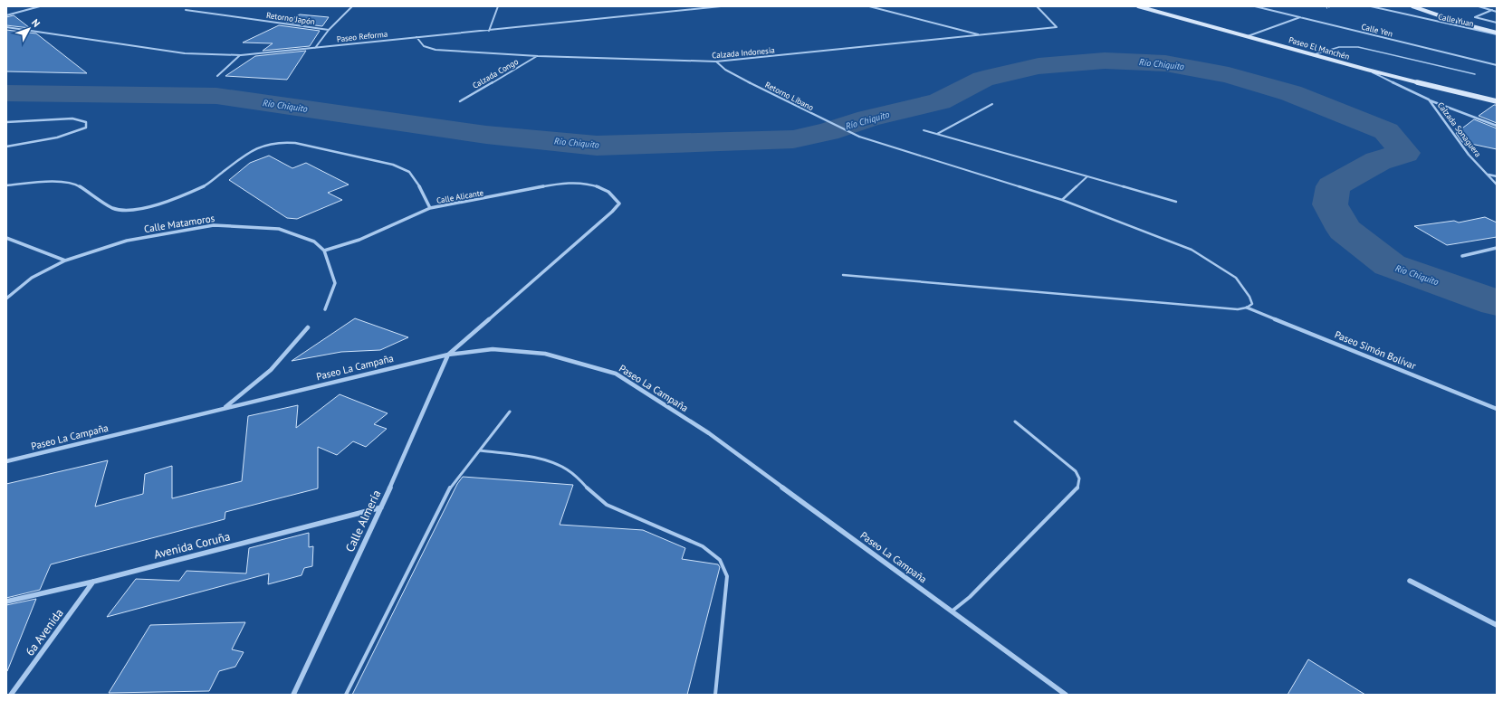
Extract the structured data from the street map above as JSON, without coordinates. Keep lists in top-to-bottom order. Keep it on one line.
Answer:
{"streets":{"street":["Retorno Japón","Calle Yuan","Calle Yen","Paseo Reforma","Paseo El Manchén","Calzada Indonesia","Calzada Congo","Retorno Líbano","Calzada Sonaguera","Calle Alicante","Calle Matamoros","Paseo Simón Bolívar","Paseo La Campaña","Calle Almería","Avenida Coruña","6a Avenida"]},"crossings":[["Paseo Reforma","Calzada Indonesia"],["Paseo El Manchén","Calzada Sonaguera"],["Calzada Indonesia","Calzada Congo"],["Calzada Indonesia","Retorno Líbano"],["Calle Alicante","Paseo La Campaña"],["Calle Alicante","Calle Almería"],["Paseo La Campaña","Calle Almería"],["Calle Almería","Avenida Coruña"],["Avenida Coruña","6a Avenida"]],"water":["Río Chiquito"],"north":"top right"}
